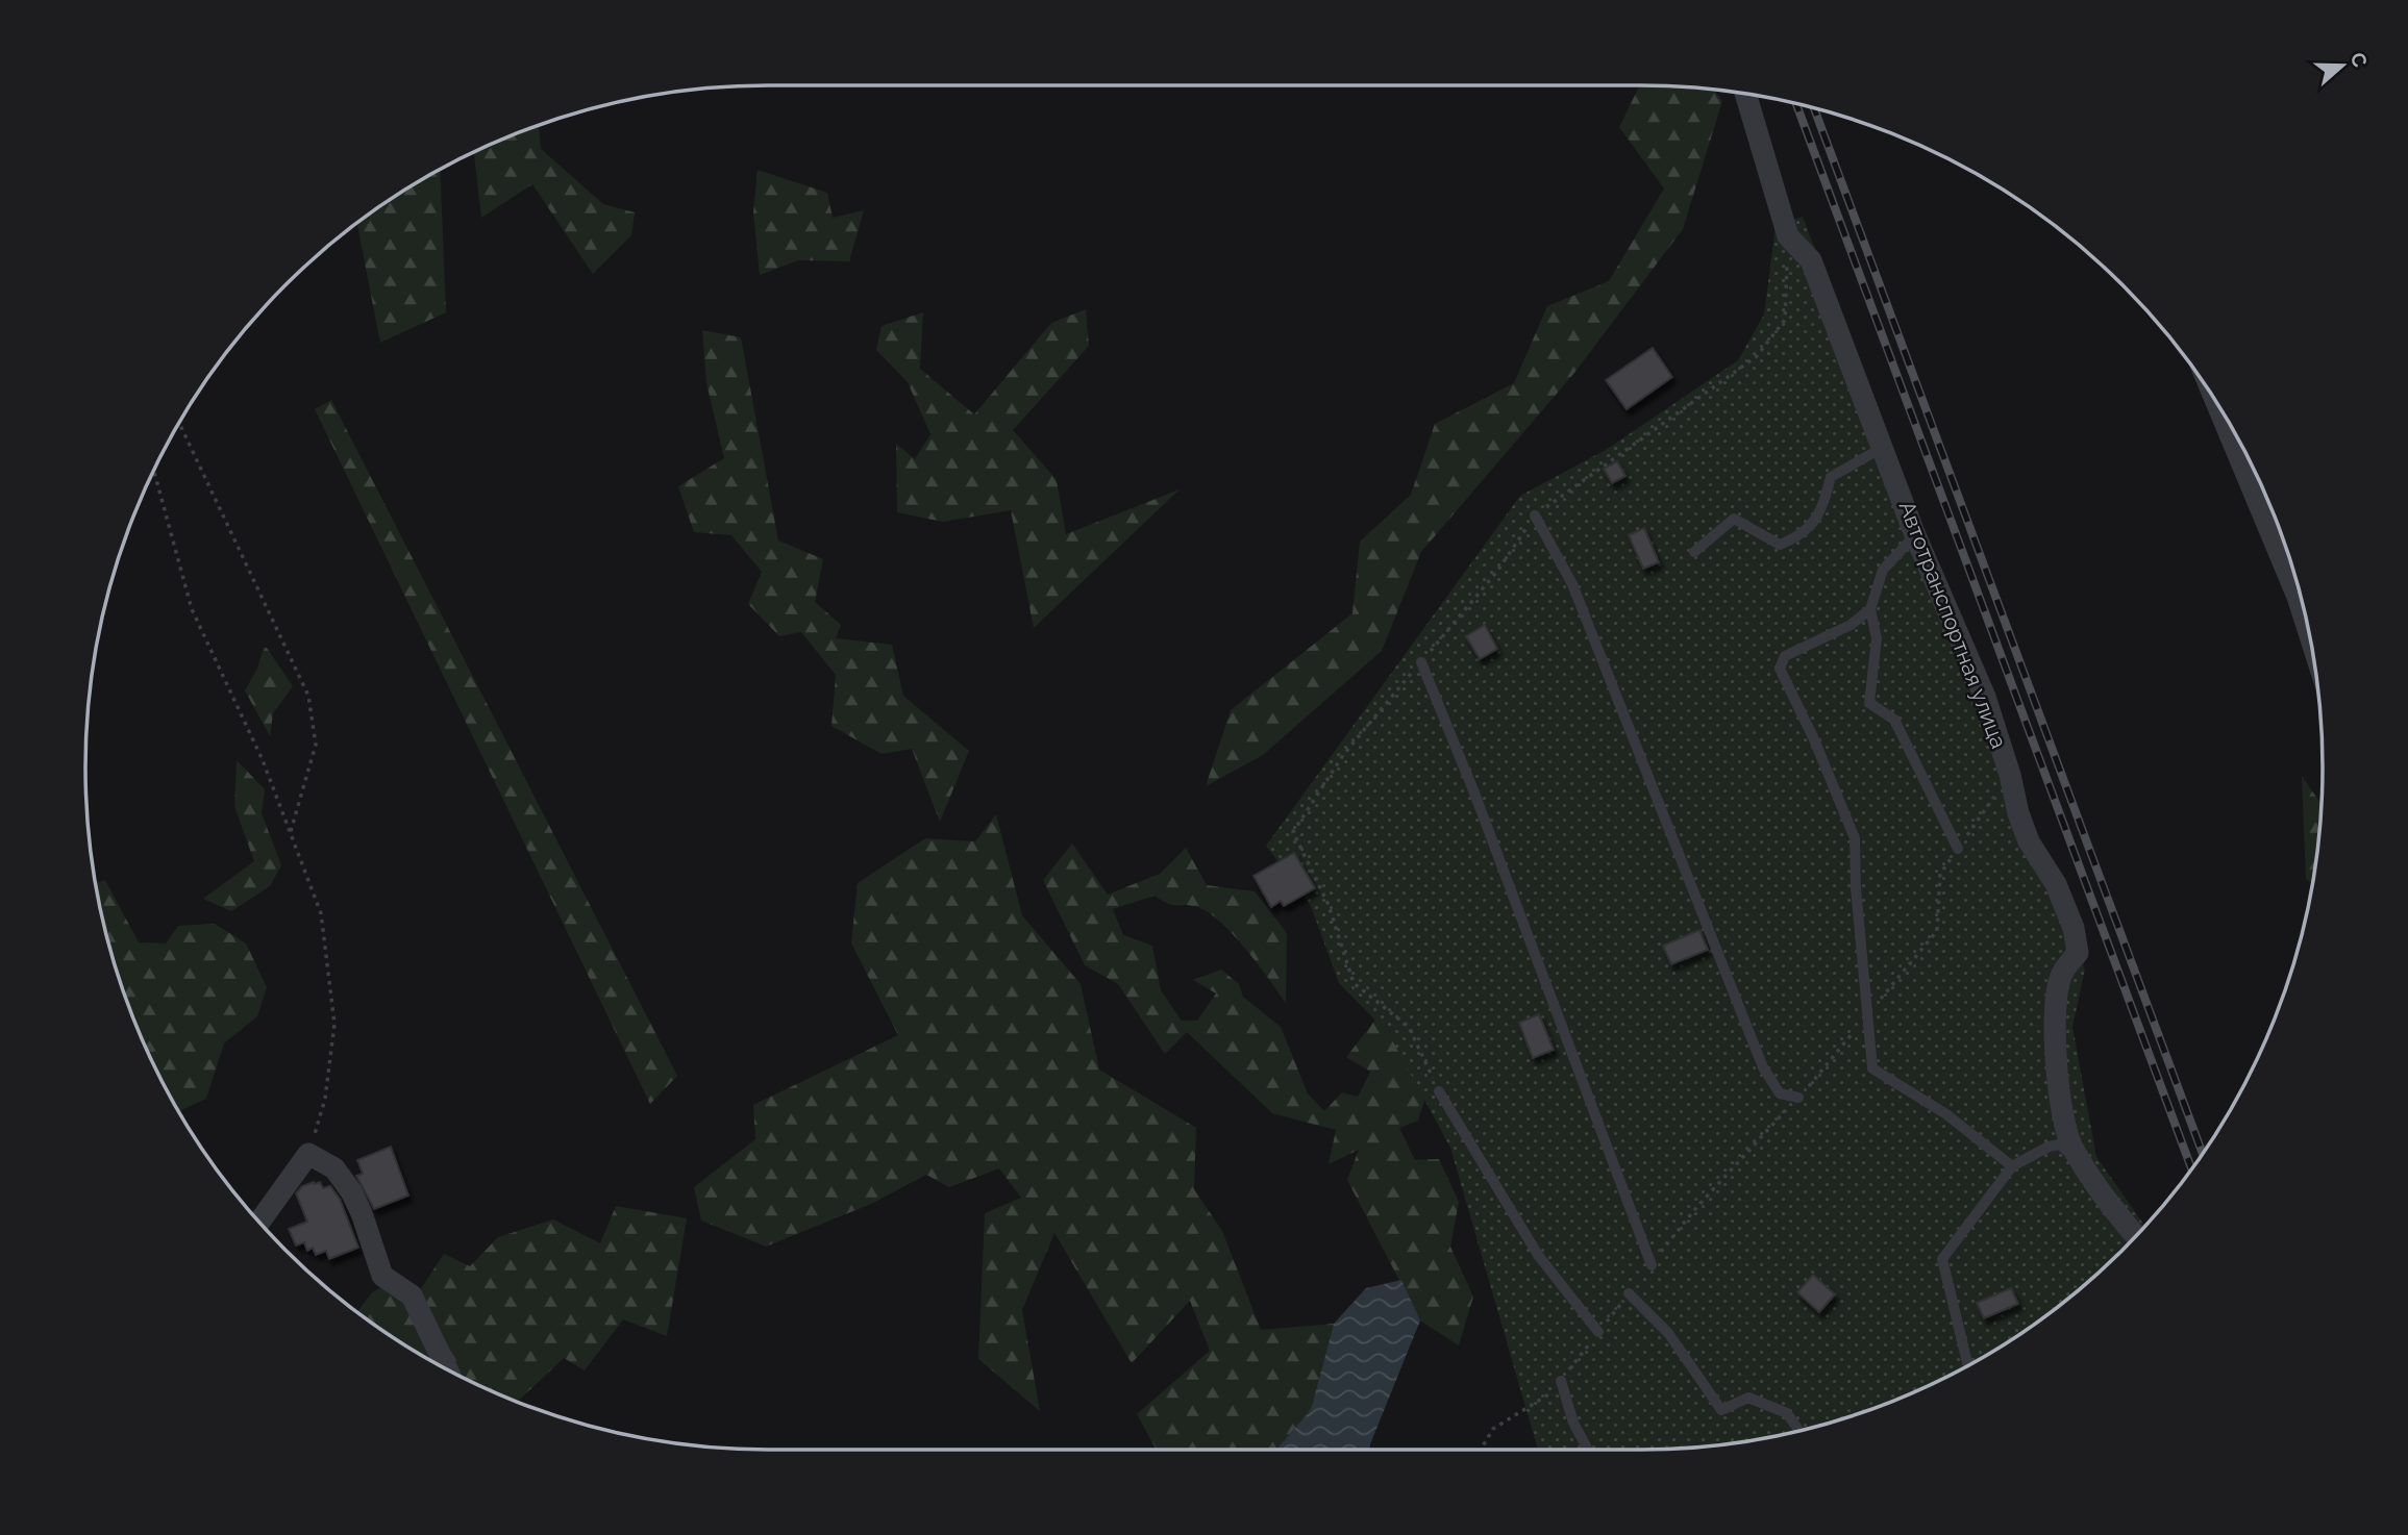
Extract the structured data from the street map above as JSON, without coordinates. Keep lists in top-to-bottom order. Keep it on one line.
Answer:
{"streets":{"street":["Автотранспортная улица"]},"north":"right"}
